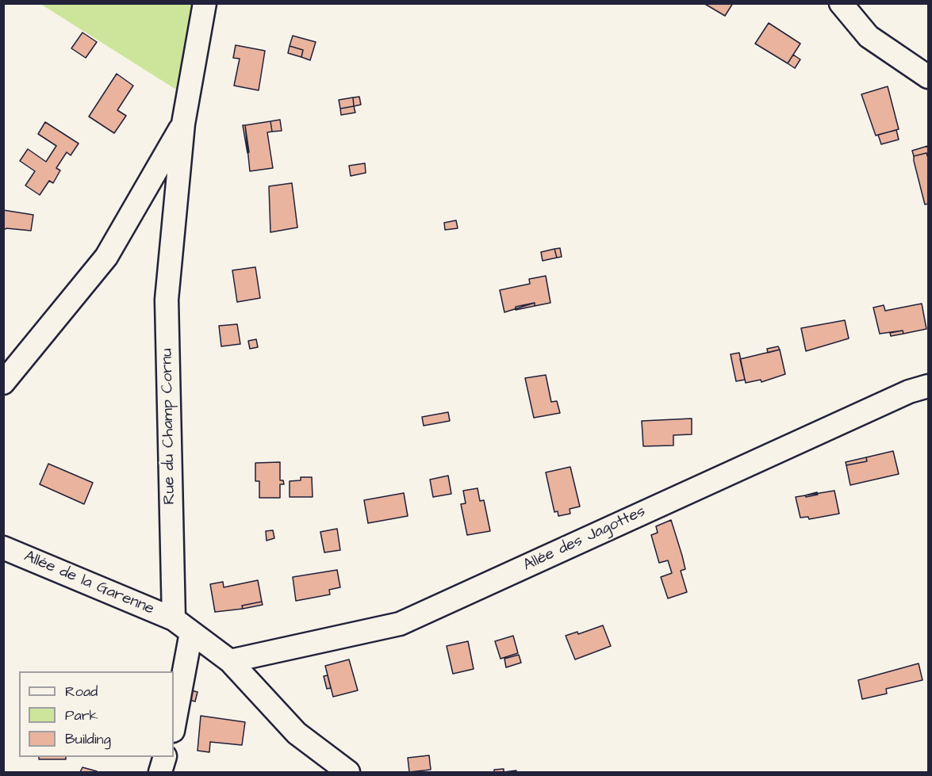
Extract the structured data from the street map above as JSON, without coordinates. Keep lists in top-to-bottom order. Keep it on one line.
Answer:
{"streets":{"street":["Rue du Champ Cornu","Allée des Jagottes","Allée de la Garenne"]},"crossings":[["Rue du Champ Cornu","Allée de la Garenne"]],"legend":["Road","Park","Building"]}
